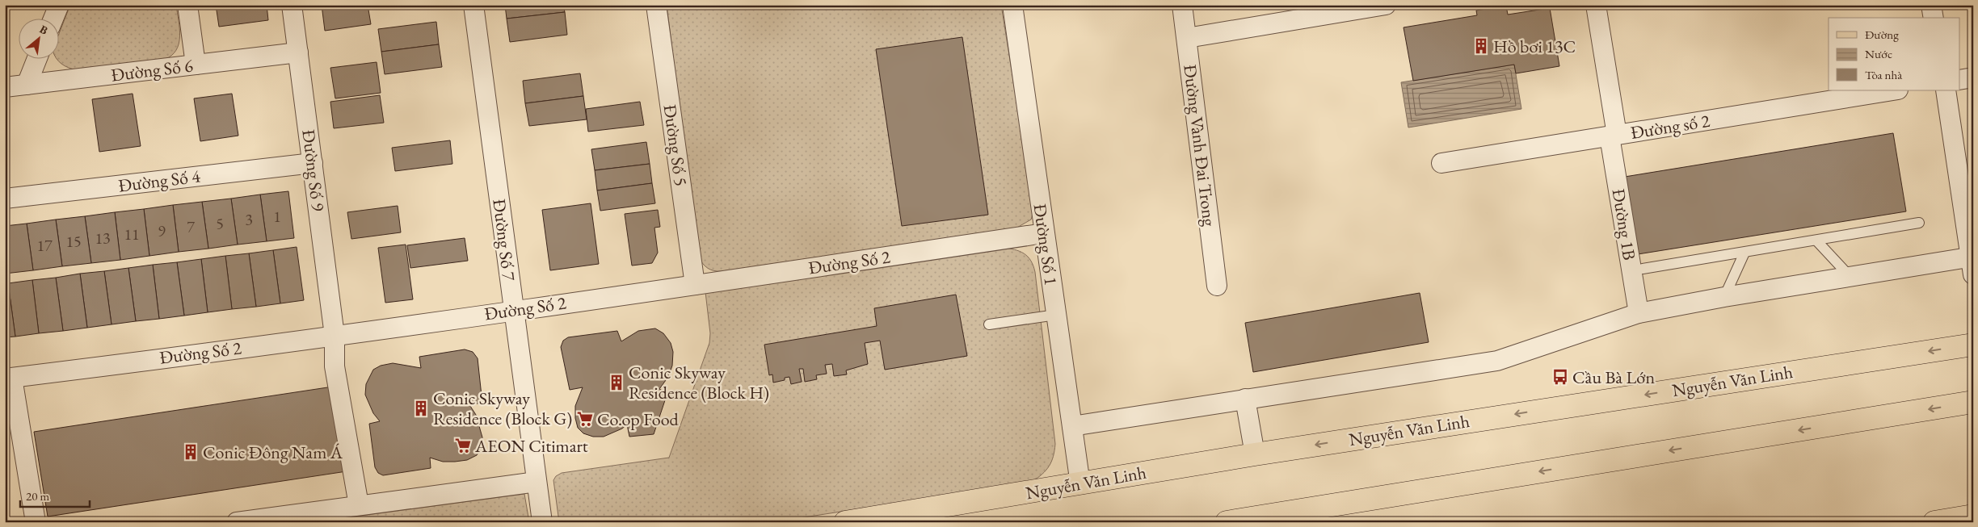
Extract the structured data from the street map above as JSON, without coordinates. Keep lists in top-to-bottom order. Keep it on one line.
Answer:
{"streets":{"main road":["Nguyễn Văn Linh"],"street":["Đường Số 6","Đường số 2","Đường Số 5","Đường Vành Đai Trong","Đường Số 9","Đường Số 4","Đường 1B","Đường Số 7","Đường Số 1","Đường Số 2"]},"crossings":[["Đường Số 6","Đường Số 9"],["Đường số 2","Đường 1B"],["Đường Số 5","Đường Số 2"],["Đường Số 9","Đường Số 4"],["Đường Số 9","Đường Số 2"],["Đường Số 7","Đường Số 2"],["Đường Số 1","Đường Số 2"],["Đường Số 1","Nguyễn Văn Linh"]],"places":{"building":["Hồ bơi 13C","Conic Skyway Residence (Block H)","Conic Skyway Residence (Block G)","Conic Đông Nam Á"],"bus stop":["Cầu Bà Lớn"],"supermarket":["Co.op Food","AEON Citimart"]},"house_numbers":["1","3","5","7","9","11","13","15","17"],"legend":["Đường","Nước","Tòa nhà"],"scale_bar":"20 m","north":"top right"}
